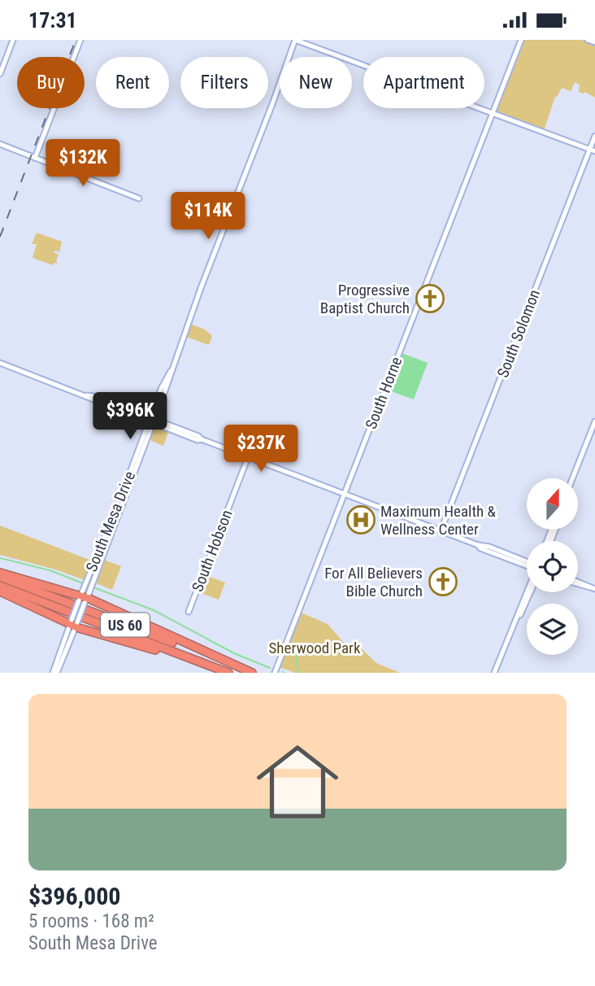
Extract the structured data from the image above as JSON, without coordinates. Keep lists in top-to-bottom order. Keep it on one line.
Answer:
{"streets":{"highway":["US 60"],"main road":["South Solomon","South Horne","South Mesa Drive","South Hobson"]},"parks":["Sherwood Park"],"places":{"church":["Progressive Baptist Church","For All Believers Bible Church"],"hospital":["Maximum Health & Wellness Center"]},"north":"top","page":{"status":"17:31","chip":["Buy","Rent","Filters","New","Apartment"],"price":["$132K","$114K","$396K","$237K"],"list":[{"name":"$396,000","note":"5 rooms · 168 m² · South Mesa Drive"}]}}
